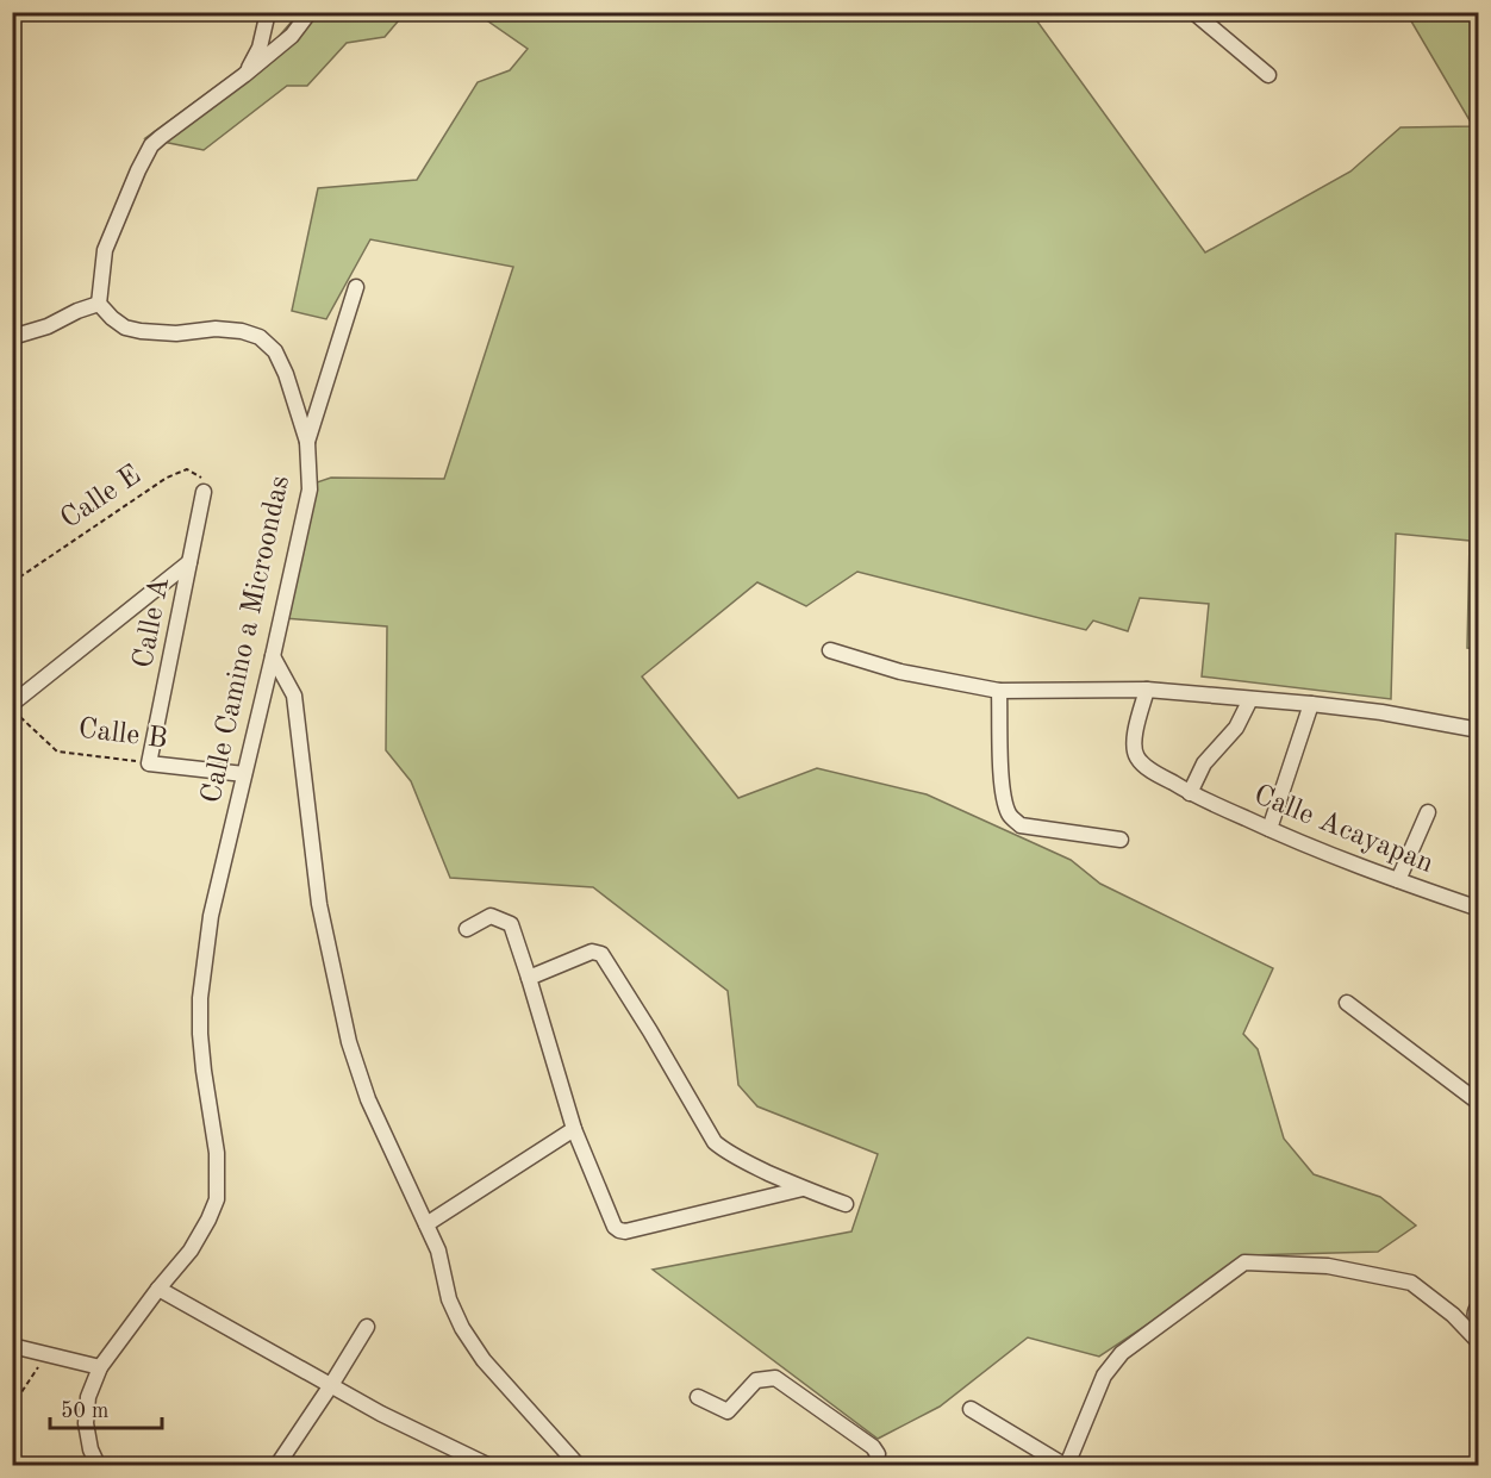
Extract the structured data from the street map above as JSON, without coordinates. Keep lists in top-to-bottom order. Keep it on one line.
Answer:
{"streets":{"street":["Calle A","Calle Camino a Microondas","Calle B","Calle Acayapan"],"path":["Calle E"]},"crossings":[["Calle E","Calle A"],["Calle A","Calle B"],["Calle Camino a Microondas","Calle B"]],"scale_bar":"50 m"}
